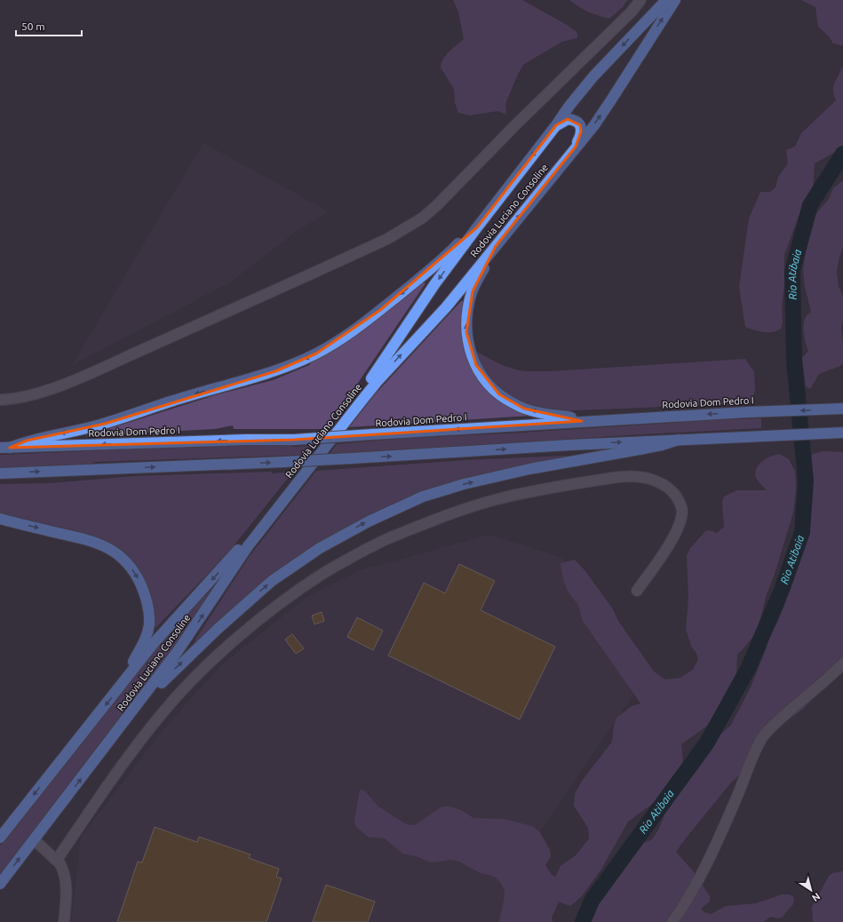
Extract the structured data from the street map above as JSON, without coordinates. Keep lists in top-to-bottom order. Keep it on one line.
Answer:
{"streets":{"highway":["Rodovia Luciano Consoline","Rodovia Dom Pedro I"]},"water":["Rio Atibaia"],"scale_bar":"50 m","north":"bottom right"}
